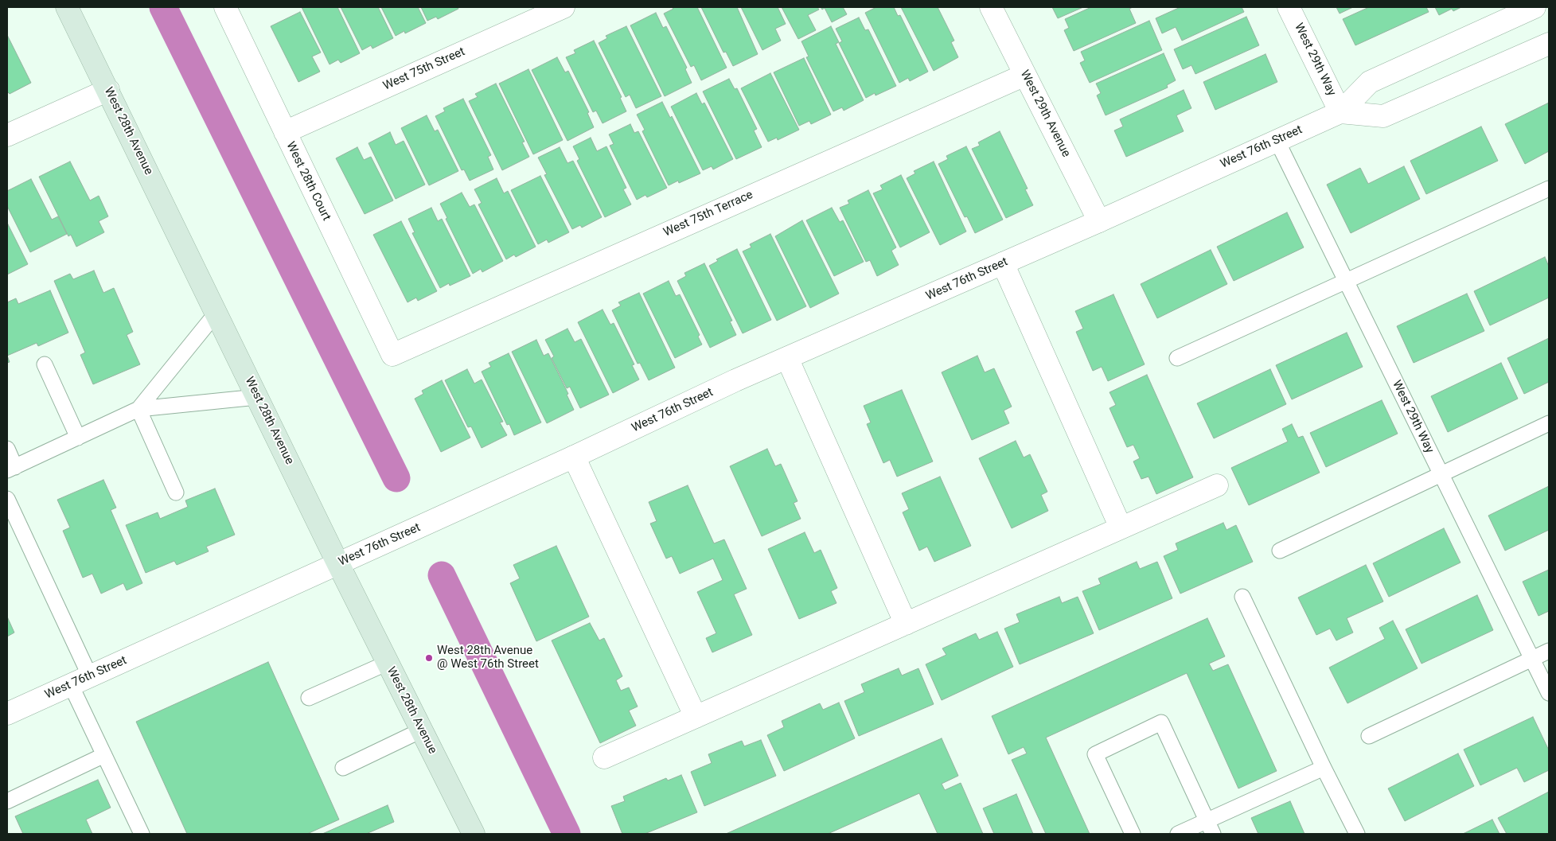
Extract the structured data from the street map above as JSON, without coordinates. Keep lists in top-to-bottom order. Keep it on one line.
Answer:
{"streets":{"main road":["West 28th Avenue"],"street":["West 29th Way","West 75th Street","West 29th Avenue","West 76th Street","West 28th Court","West 75th Terrace"]},"crossings":[["West 29th Way","West 76th Street"],["West 75th Street","West 28th Court"],["West 29th Avenue","West 76th Street"],["West 29th Avenue","West 75th Terrace"],["West 28th Avenue","West 76th Street"],["West 28th Court","West 75th Terrace"]],"places":["West 28th Avenue @ West 76th Street"]}
